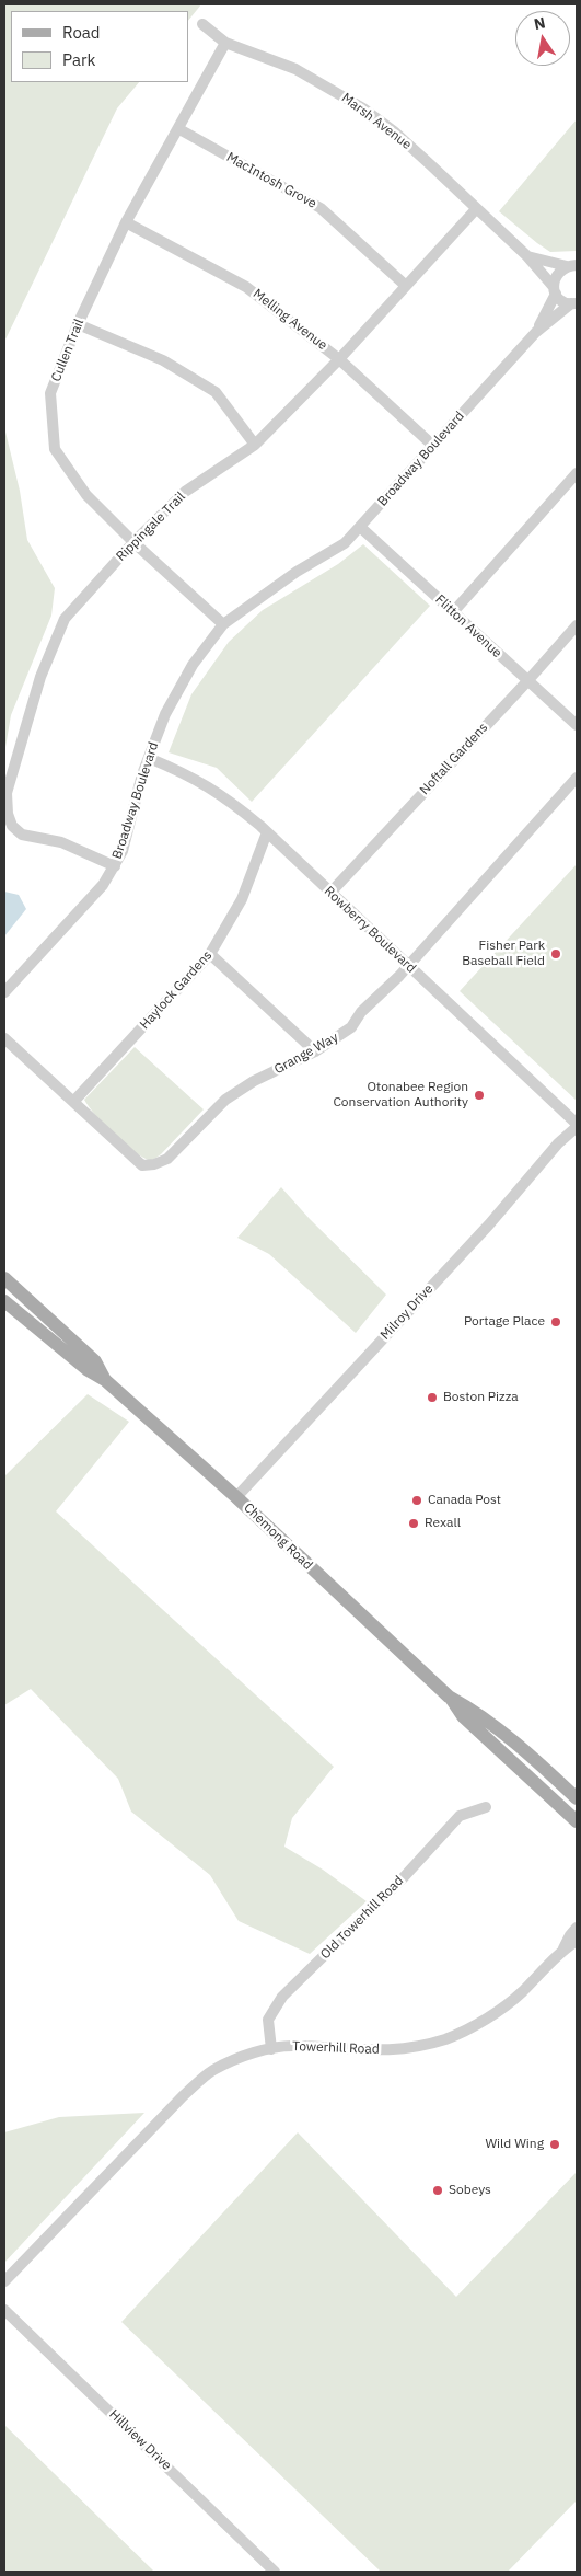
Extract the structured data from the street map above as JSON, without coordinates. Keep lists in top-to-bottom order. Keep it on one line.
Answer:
{"streets":{"main road":["Chemong Road"],"street":["Marsh Avenue","MacIntosh Grove","Melling Avenue","Cullen Trail","Broadway Boulevard","Rippingale Trail","Flitton Avenue","Noftall Gardens","Rowberry Boulevard","Haylock Gardens","Grange Way","Milroy Drive","Old Towerhill Road","Towerhill Road","Hillview Drive"]},"crossings":[["Marsh Avenue","Cullen Trail"],["Marsh Avenue","Broadway Boulevard"],["Marsh Avenue","Rippingale Trail"],["MacIntosh Grove","Cullen Trail"],["MacIntosh Grove","Rippingale Trail"],["Melling Avenue","Cullen Trail"],["Melling Avenue","Broadway Boulevard"],["Melling Avenue","Rippingale Trail"],["Cullen Trail","Broadway Boulevard"],["Cullen Trail","Rippingale Trail"],["Broadway Boulevard","Rippingale Trail"],["Broadway Boulevard","Flitton Avenue"],["Broadway Boulevard","Rowberry Boulevard"],["Flitton Avenue","Noftall Gardens"],["Noftall Gardens","Rowberry Boulevard"],["Rowberry Boulevard","Haylock Gardens"],["Rowberry Boulevard","Grange Way"],["Rowberry Boulevard","Milroy Drive"],["Haylock Gardens","Grange Way"],["Milroy Drive","Chemong Road"],["Old Towerhill Road","Towerhill Road"]],"places":["Fisher Park Baseball Field","Otonabee Region Conservation Authority","Portage Place","Boston Pizza","Canada Post","Rexall","Wild Wing","Sobeys"],"legend":["Road","Park"],"north":"top"}
